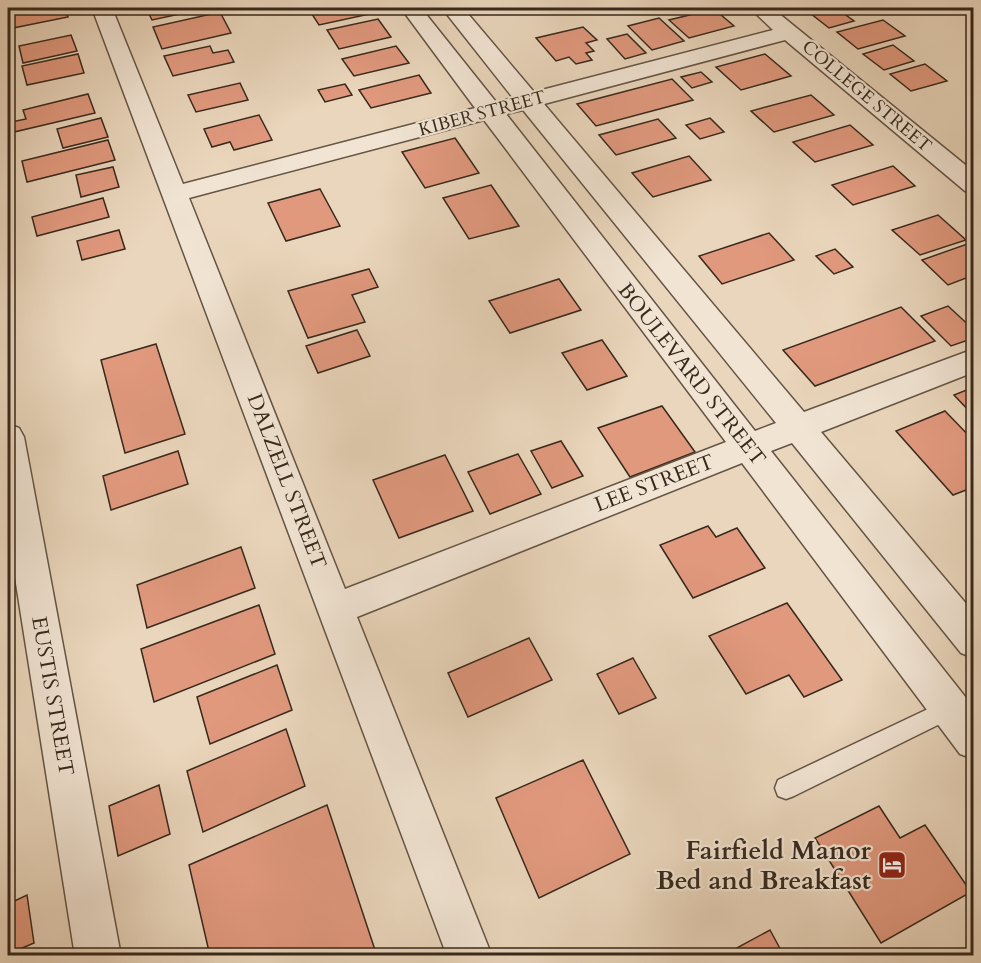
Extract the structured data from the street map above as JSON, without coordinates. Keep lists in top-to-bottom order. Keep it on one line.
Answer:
{"streets":{"street":["COLLEGE STREET","KIBER STREET","BOULEVARD STREET","DALZELL STREET","LEE STREET","EUSTIS STREET"]},"crossings":[["COLLEGE STREET","KIBER STREET"],["KIBER STREET","BOULEVARD STREET"],["KIBER STREET","DALZELL STREET"],["BOULEVARD STREET","LEE STREET"],["DALZELL STREET","LEE STREET"]],"places":{"hotel":["Fairfield Manor Bed and Breakfast"]}}
